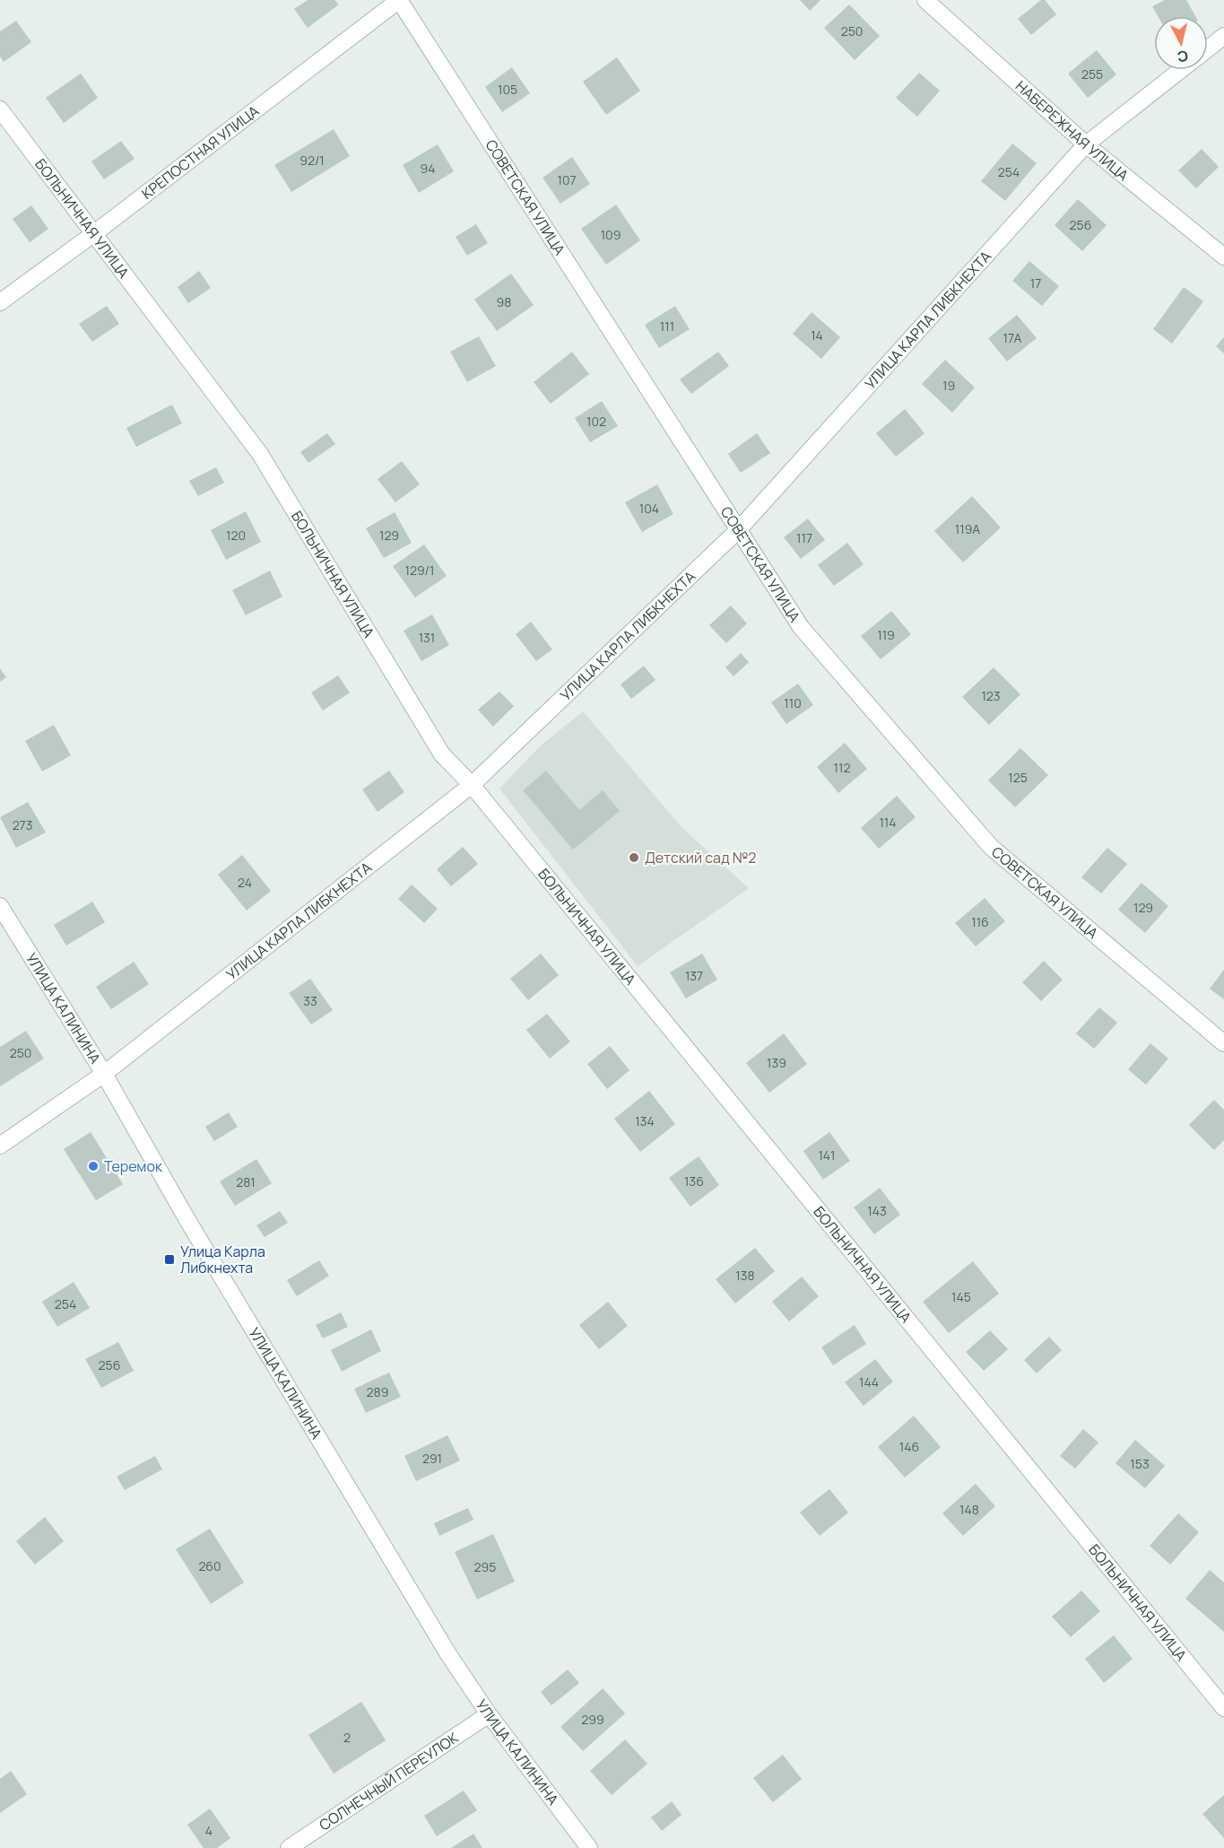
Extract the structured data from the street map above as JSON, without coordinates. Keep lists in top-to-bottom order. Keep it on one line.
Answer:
{"streets":{"street":["НАБЕРЕЖНАЯ УЛИЦА","КРЕПОСТНАЯ УЛИЦА","СОВЕТСКАЯ УЛИЦА","БОЛЬНИЧНАЯ УЛИЦА","УЛИЦА КАРЛА ЛИБКНЕХТА","УЛИЦА КАЛИНИНА","СОЛНЕЧНЫЙ ПЕРЕУЛОК"]},"crossings":[["НАБЕРЕЖНАЯ УЛИЦА","УЛИЦА КАРЛА ЛИБКНЕХТА"],["КРЕПОСТНАЯ УЛИЦА","СОВЕТСКАЯ УЛИЦА"],["КРЕПОСТНАЯ УЛИЦА","БОЛЬНИЧНАЯ УЛИЦА"],["СОВЕТСКАЯ УЛИЦА","УЛИЦА КАРЛА ЛИБКНЕХТА"],["БОЛЬНИЧНАЯ УЛИЦА","УЛИЦА КАРЛА ЛИБКНЕХТА"],["УЛИЦА КАРЛА ЛИБКНЕХТА","УЛИЦА КАЛИНИНА"],["УЛИЦА КАЛИНИНА","СОЛНЕЧНЫЙ ПЕРЕУЛОК"]],"places":{"other":["Детский сад №2","Теремок"],"transit":["Улица Карла Либкнехта"]},"house_numbers":["250","255","105","92/1","94","254","107","256","109","17","98","111","14","17А","19","102","104","119А","120","129","117","129/1","119","131","123","110","112","125","114","273","24","129","116","137","33","250","139","134","141","136","281","143","138","145","254","256","144","289","146","291","153","148","260","295","299","2","4"],"north":"bottom"}
